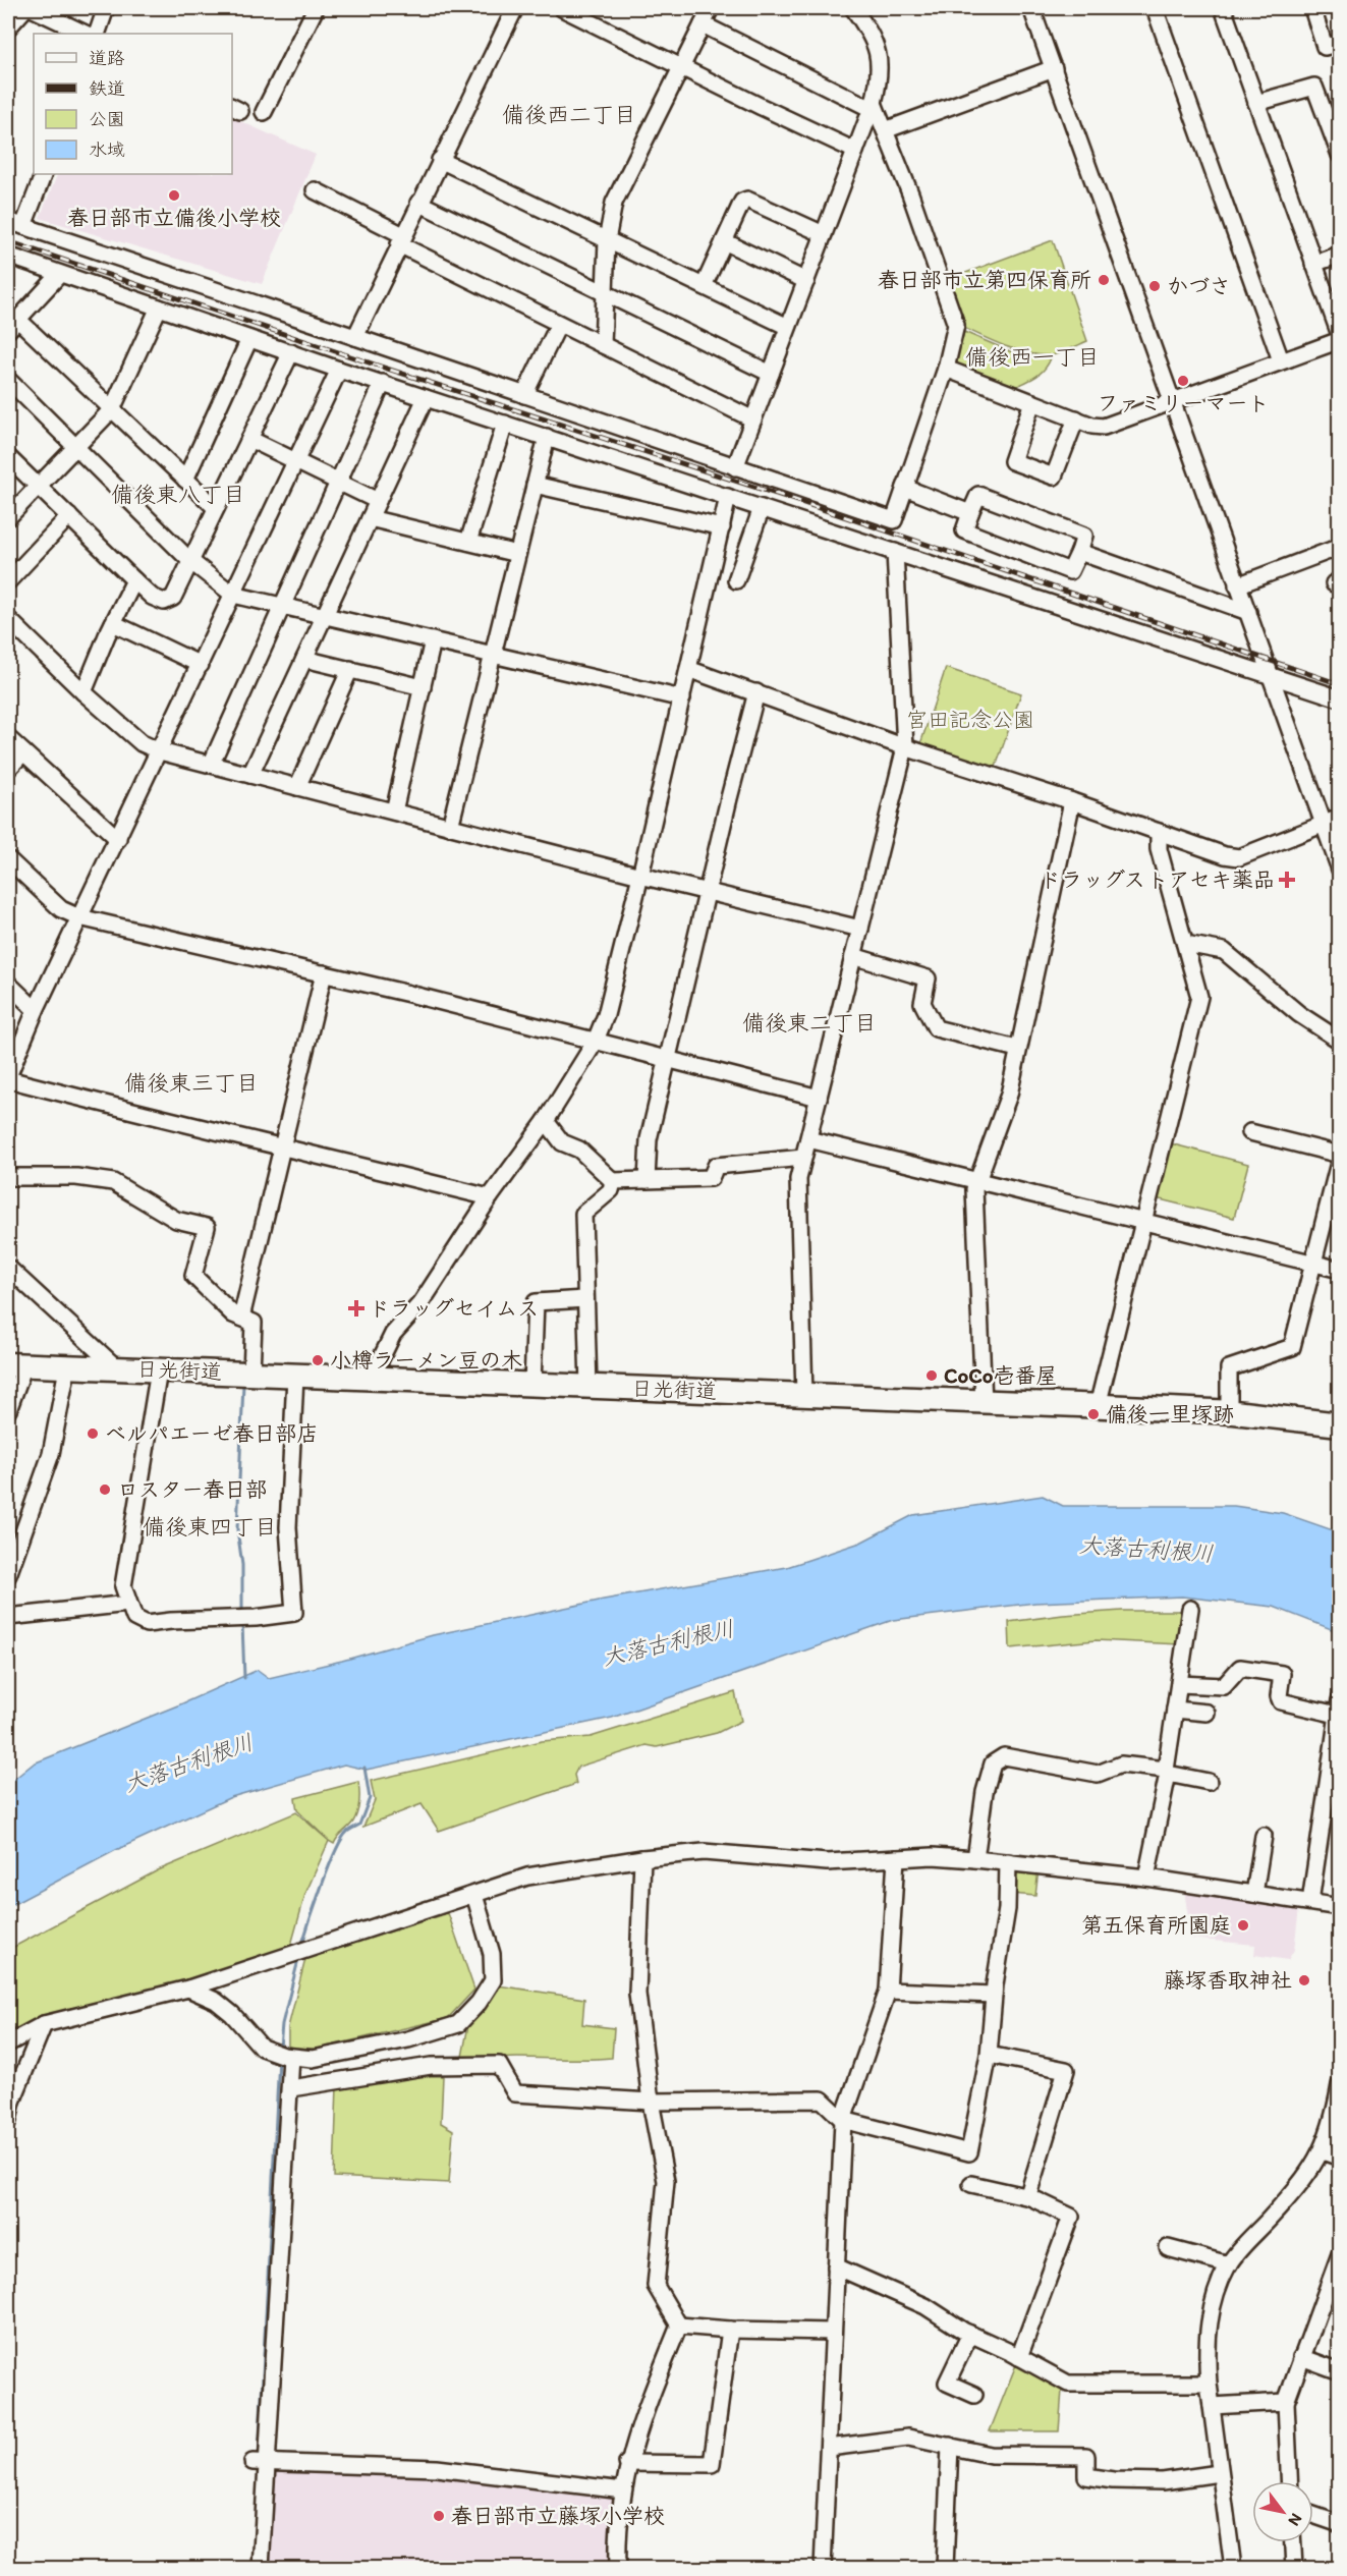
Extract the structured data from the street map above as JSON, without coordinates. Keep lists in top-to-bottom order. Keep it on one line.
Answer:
{"streets":{"highway":["日光街道"]},"districts":["備後西二丁目","備後西一丁目","備後東八丁目","備後東二丁目","備後東三丁目","備後東四丁目"],"water":["大落古利根川"],"parks":["宮田記念公園"],"places":{"other":["春日部市立備後小学校","春日部市立第四保育所","かづさ","ファミリーマート","小樽ラーメン豆の木","CoCo壱番屋","備後一里塚跡","ベルパエーゼ春日部店","ロスター春日部","第五保育所園庭","藤塚香取神社","春日部市立藤塚小学校"],"health":["ドラッグストアセキ薬品","ドラッグセイムス"]},"legend":["道路","鉄道","公園","水域"],"north":"bottom right"}
